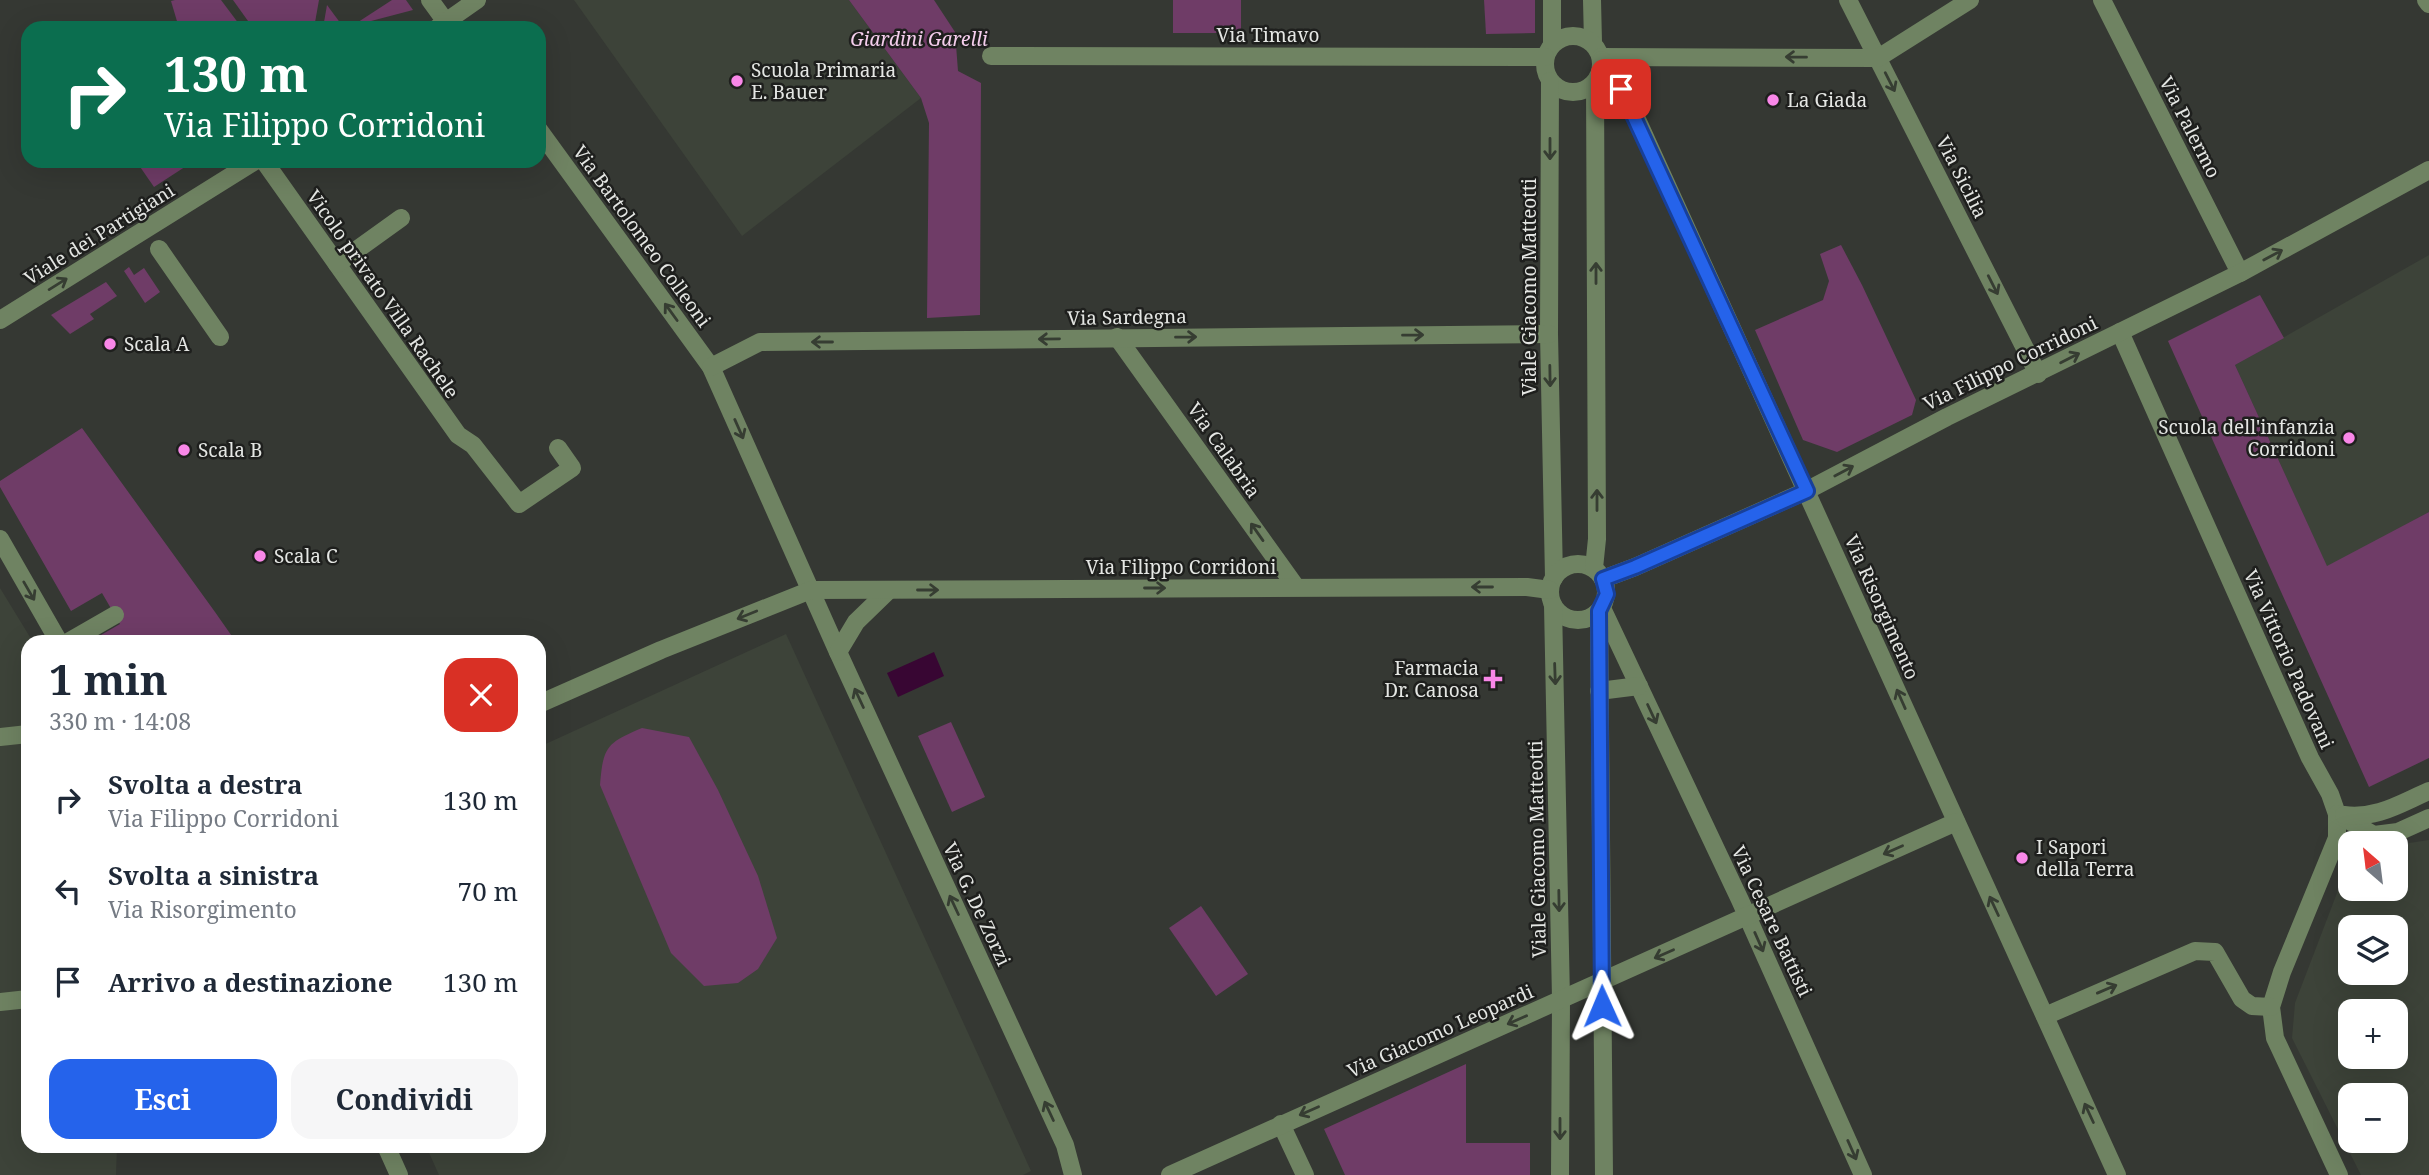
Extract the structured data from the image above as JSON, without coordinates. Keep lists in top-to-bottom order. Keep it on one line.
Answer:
{"streets":{"street":["Via Timavo","Via Palermo","Via Sicilia","Viale dei Partigiani","Via Bartolomeo Colleoni","Viale Giacomo Matteotti","Vicolo privato Villa Rachele","Via Sardegna","Via Filippo Corridoni","Via Calabria","Via Risorgimento","Via Vittorio Padovani","Via G. De Zorzi","Via Cesare Battisti","Via Giacomo Leopardi"]},"crossings":[["Via Timavo","Viale Giacomo Matteotti"],["Via Timavo","Via Risorgimento"],["Via Palermo","Via Filippo Corridoni"],["Via Sicilia","Via Filippo Corridoni"],["Via Bartolomeo Colleoni","Via Sardegna"],["Via Bartolomeo Colleoni","Via G. De Zorzi"],["Viale Giacomo Matteotti","Via Sardegna"],["Viale Giacomo Matteotti","Via Filippo Corridoni"],["Viale Giacomo Matteotti","Via Risorgimento"],["Viale Giacomo Matteotti","Via Cesare Battisti"],["Viale Giacomo Matteotti","Via Giacomo Leopardi"],["Via Sardegna","Via Calabria"],["Via Sardegna","Via G. De Zorzi"],["Via Filippo Corridoni","Via Calabria"],["Via Filippo Corridoni","Via Risorgimento"],["Via Filippo Corridoni","Via Vittorio Padovani"],["Via Filippo Corridoni","Via G. De Zorzi"],["Via Filippo Corridoni","Via Cesare Battisti"],["Via Risorgimento","Via Giacomo Leopardi"],["Via Cesare Battisti","Via Giacomo Leopardi"]],"one_way":["Via Sicilia","Viale dei Partigiani","Via Bartolomeo Colleoni","Via Calabria","Via Risorgimento","Via Giacomo Leopardi"],"parks":["Giardini Garelli"],"places":{"other":["Scuola Primaria E. Bauer","La Giada","Scala A","Scuola dell'infanzia Corridoni","Scala B","Scala C","I Sapori della Terra"],"health":["Farmacia Dr. Canosa"]},"north":"top left","page":{"turn":["130 m","Via Filippo Corridoni"],"heading":["1 min","330 m · 14:08"],"list":[{"name":"Svolta a destra","note":"Via Filippo Corridoni","value":"130 m"},{"name":"Svolta a sinistra","note":"Via Risorgimento","value":"70 m"},{"name":"Arrivo a destinazione","value":"130 m"}],"map_buttons":["+","−"],"buttons":["Esci","Condividi"]}}
